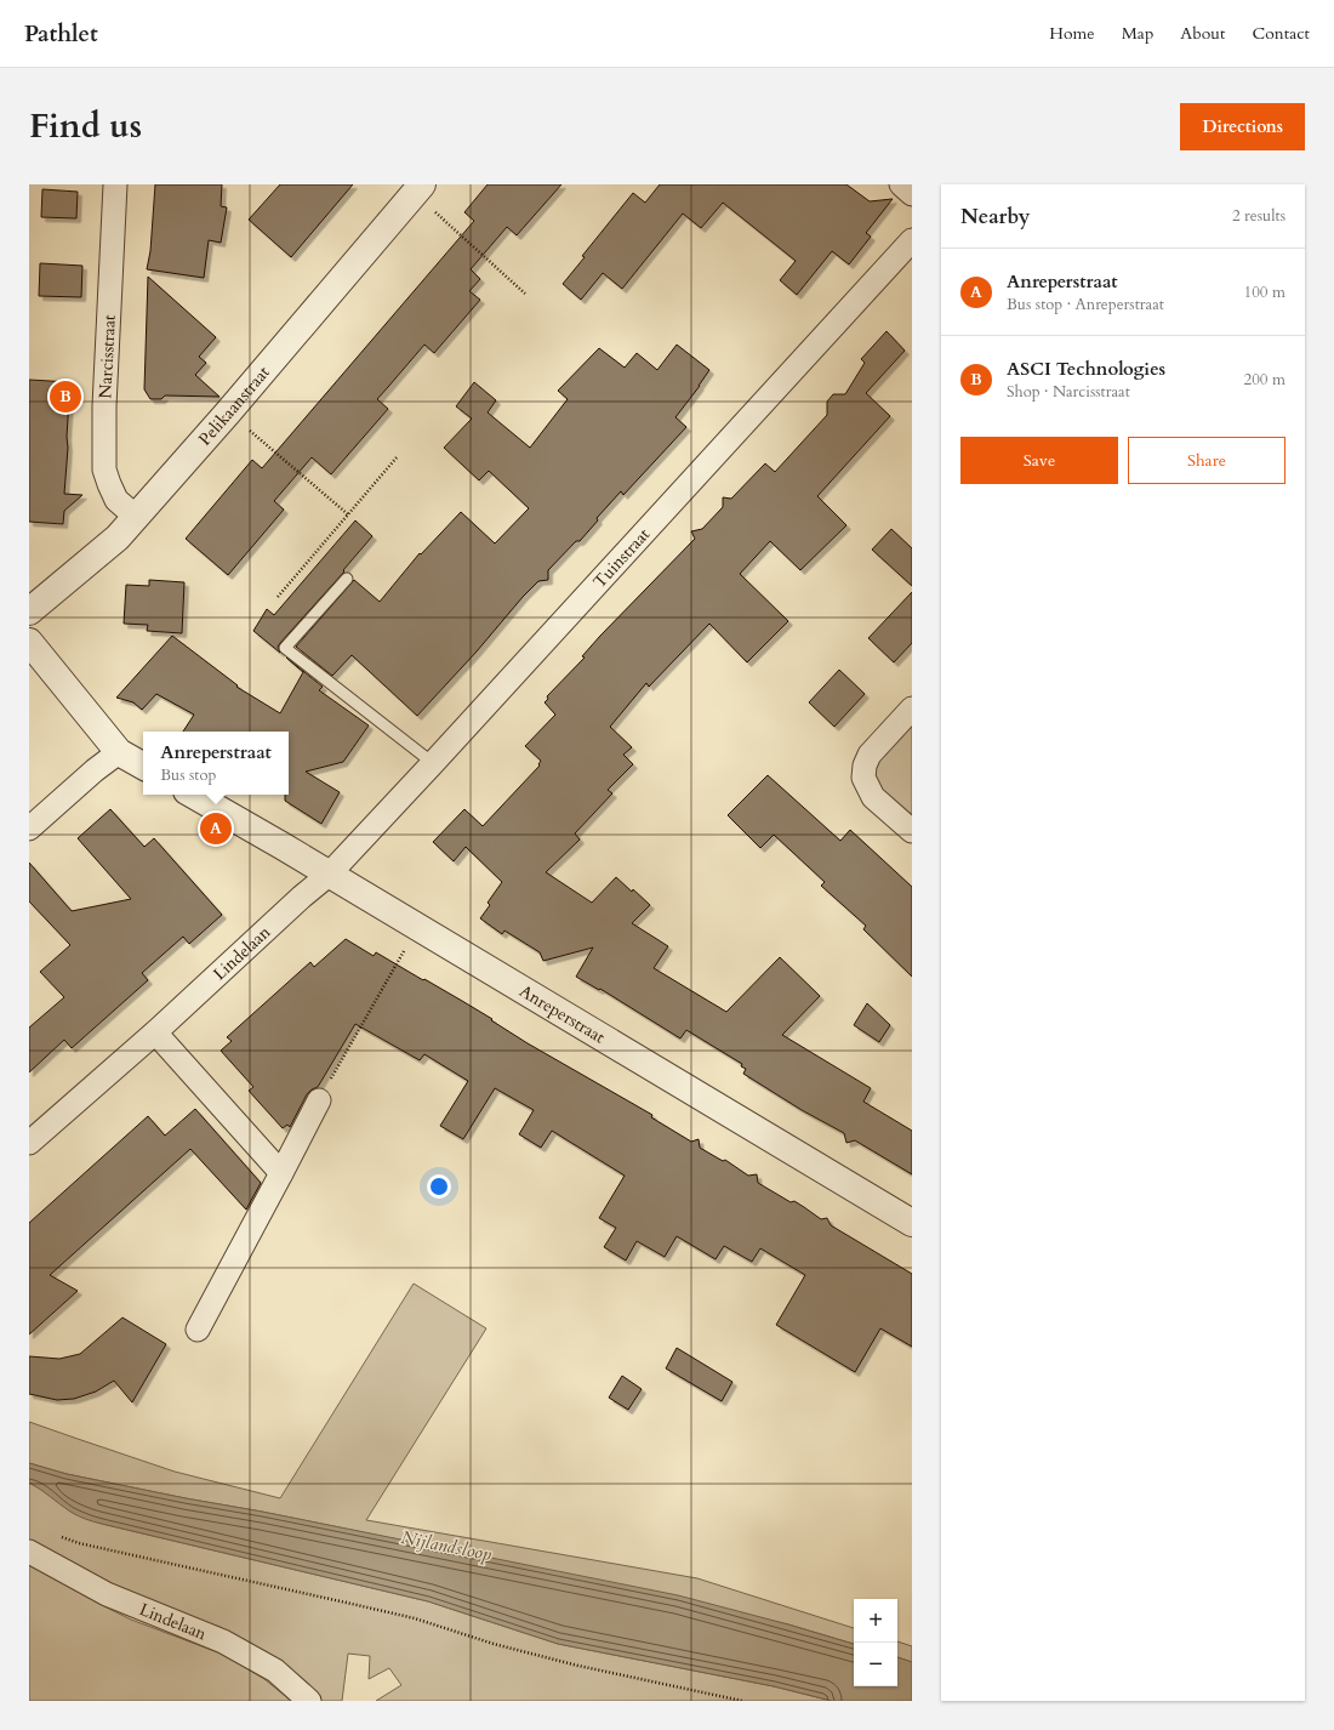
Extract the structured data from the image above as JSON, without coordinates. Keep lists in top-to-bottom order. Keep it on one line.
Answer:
{"streets":{"street":["Narcisstraat","Pelikaanstraat","Tuinstraat","Lindelaan","Anreperstraat"]},"crossings":[["Narcisstraat","Pelikaanstraat"],["Tuinstraat","Lindelaan"],["Tuinstraat","Anreperstraat"],["Lindelaan","Anreperstraat"]],"water":["Nijlandsloop"],"page":{"header":"Pathlet","nav":["Home","Map","About","Contact"],"title":"Find us","buttons":["Directions",["Save","Share"]],"heading":["Nearby","2 results"],"list":[{"mark":"A","name":"Anreperstraat","note":"Bus stop · Anreperstraat","value":"100 m"},{"mark":"B","name":"ASCI Technologies","note":"Shop · Narcisstraat","value":"200 m"}],"pins":["B","A"],"popup":["Anreperstraat","Bus stop"],"map_buttons":["+","−"]}}
